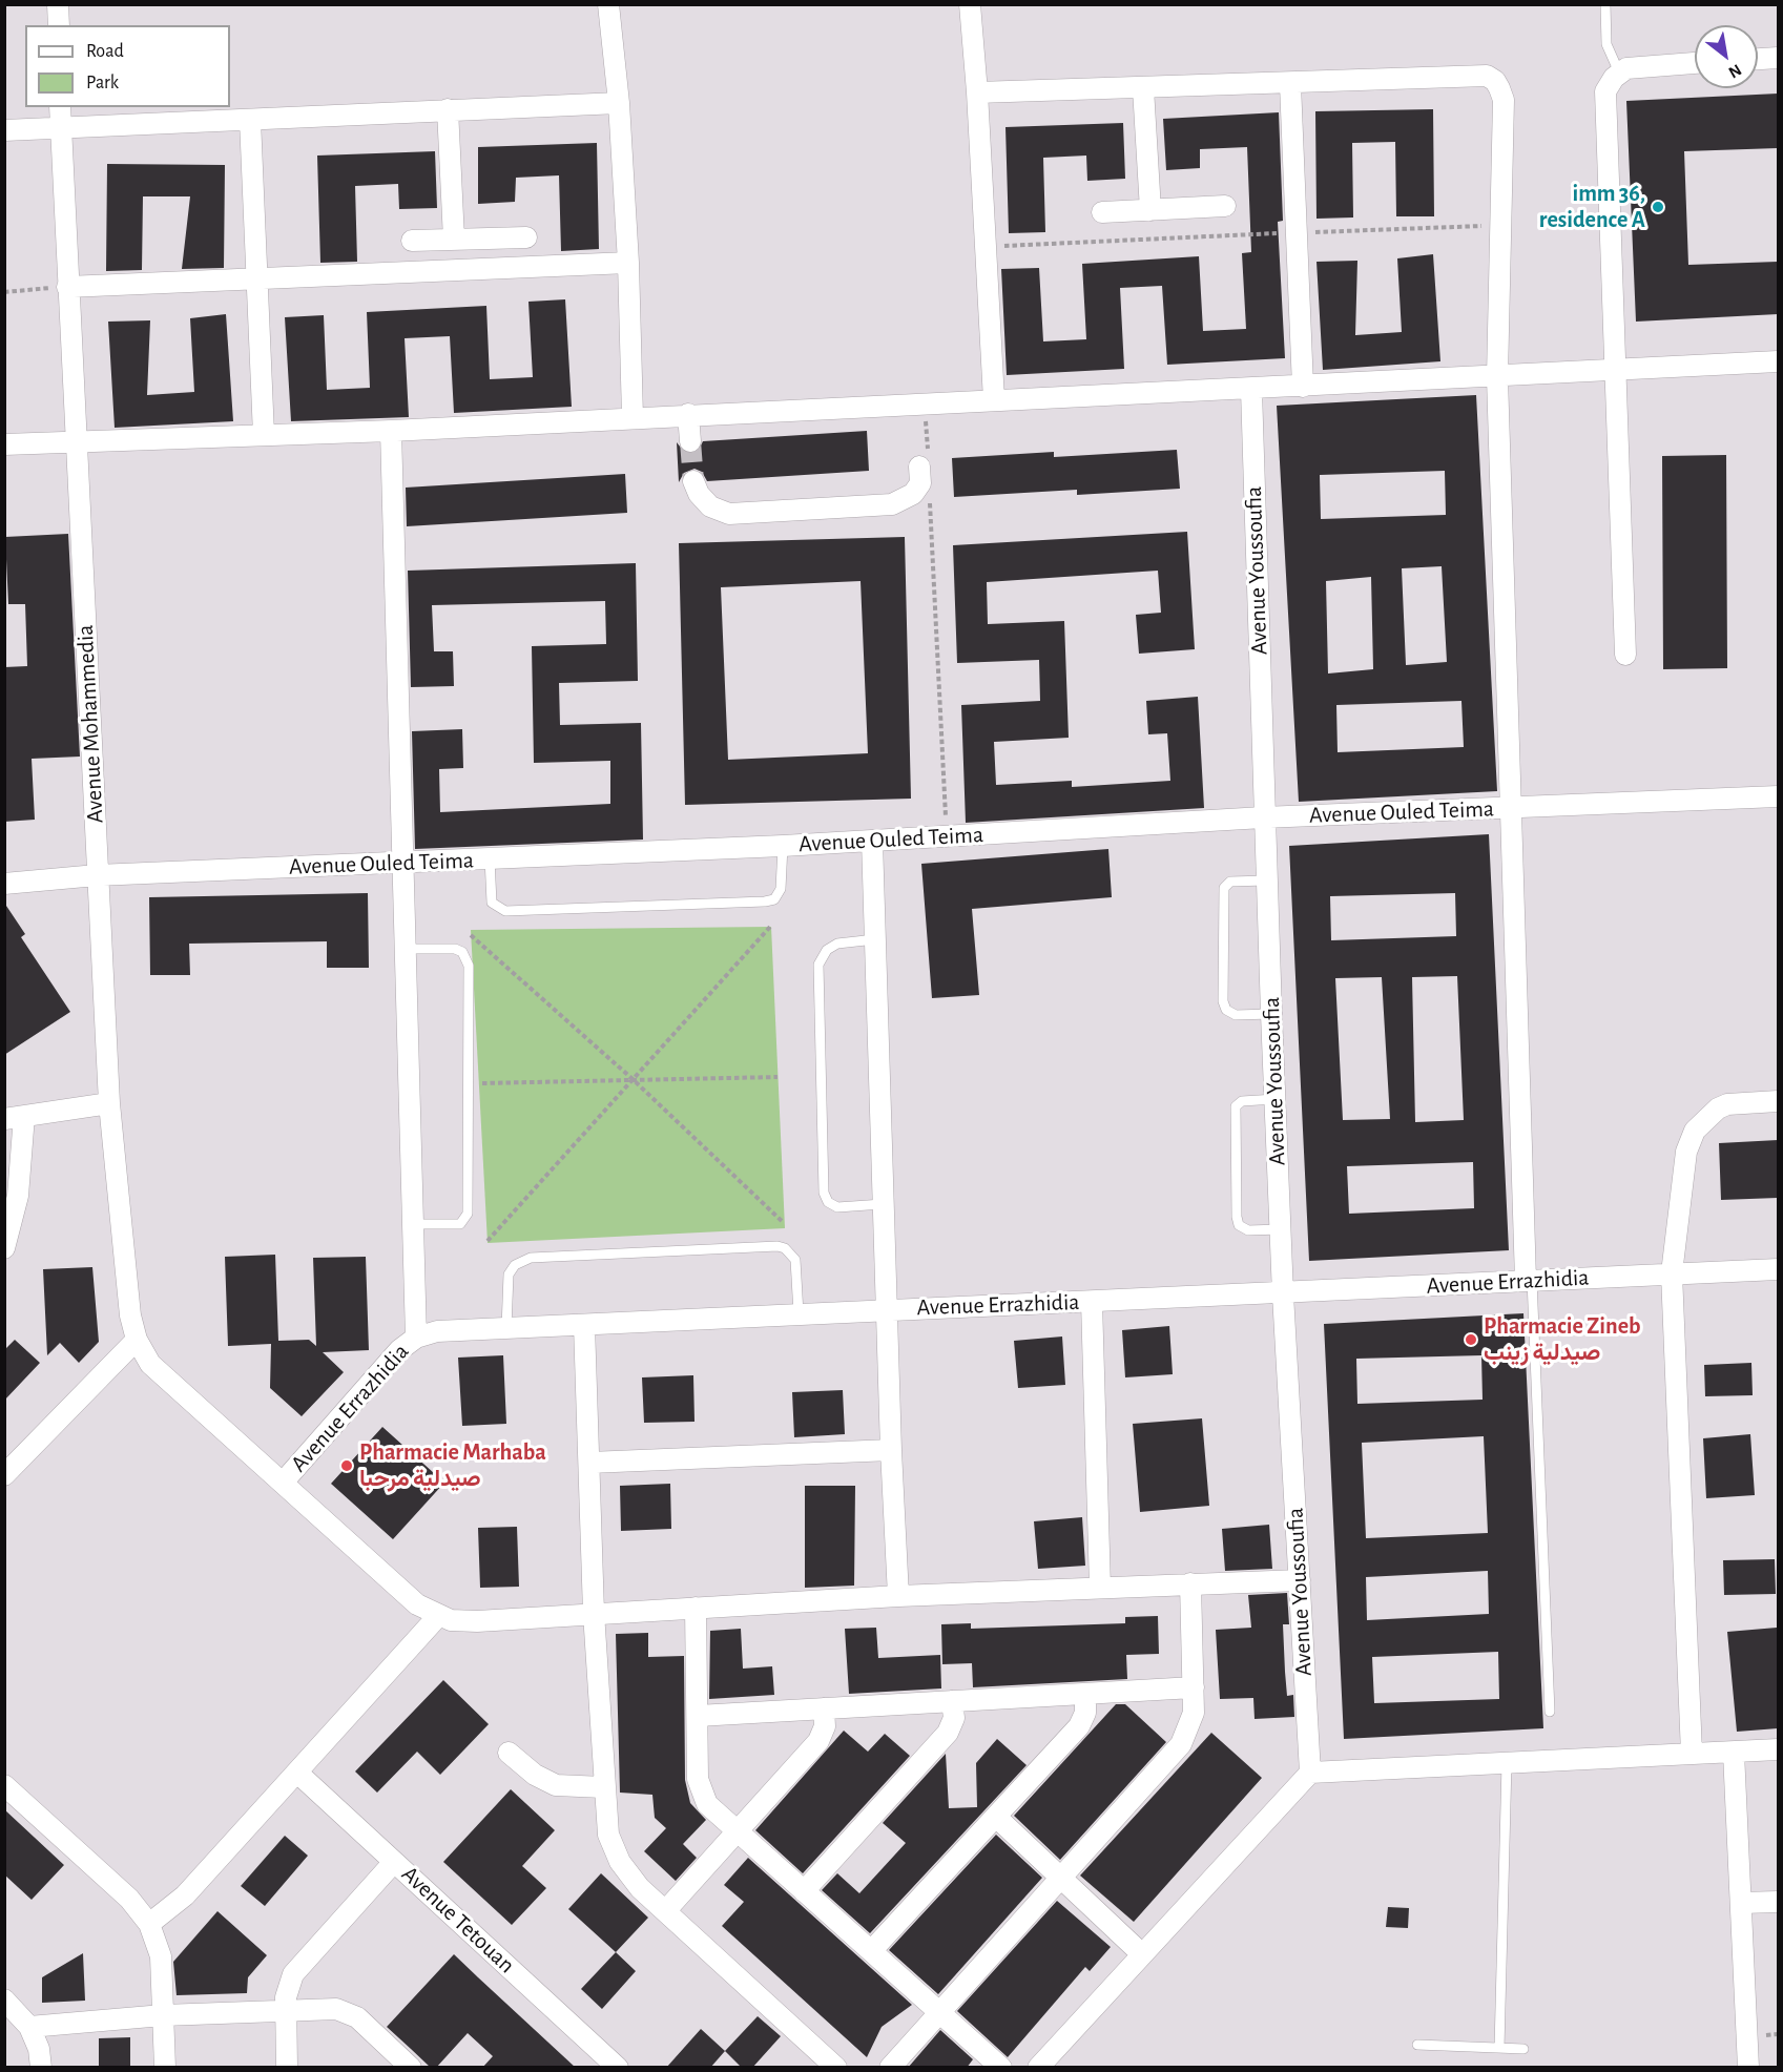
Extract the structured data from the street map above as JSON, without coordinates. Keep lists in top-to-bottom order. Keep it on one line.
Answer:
{"streets":{"street":["Avenue Youssoufia","Avenue Mohammedia","Avenue Ouled Teima","Avenue Errazhidia","Avenue Tetouan"]},"crossings":[["Avenue Youssoufia","Avenue Ouled Teima"],["Avenue Youssoufia","Avenue Errazhidia"],["Avenue Mohammedia","Avenue Ouled Teima"]],"places":["imm 36, residence A","Pharmacie Zineb صيدلية زينب","Pharmacie Marhaba صيدلية مرحبا"],"legend":["Road","Park"],"north":"bottom right"}
